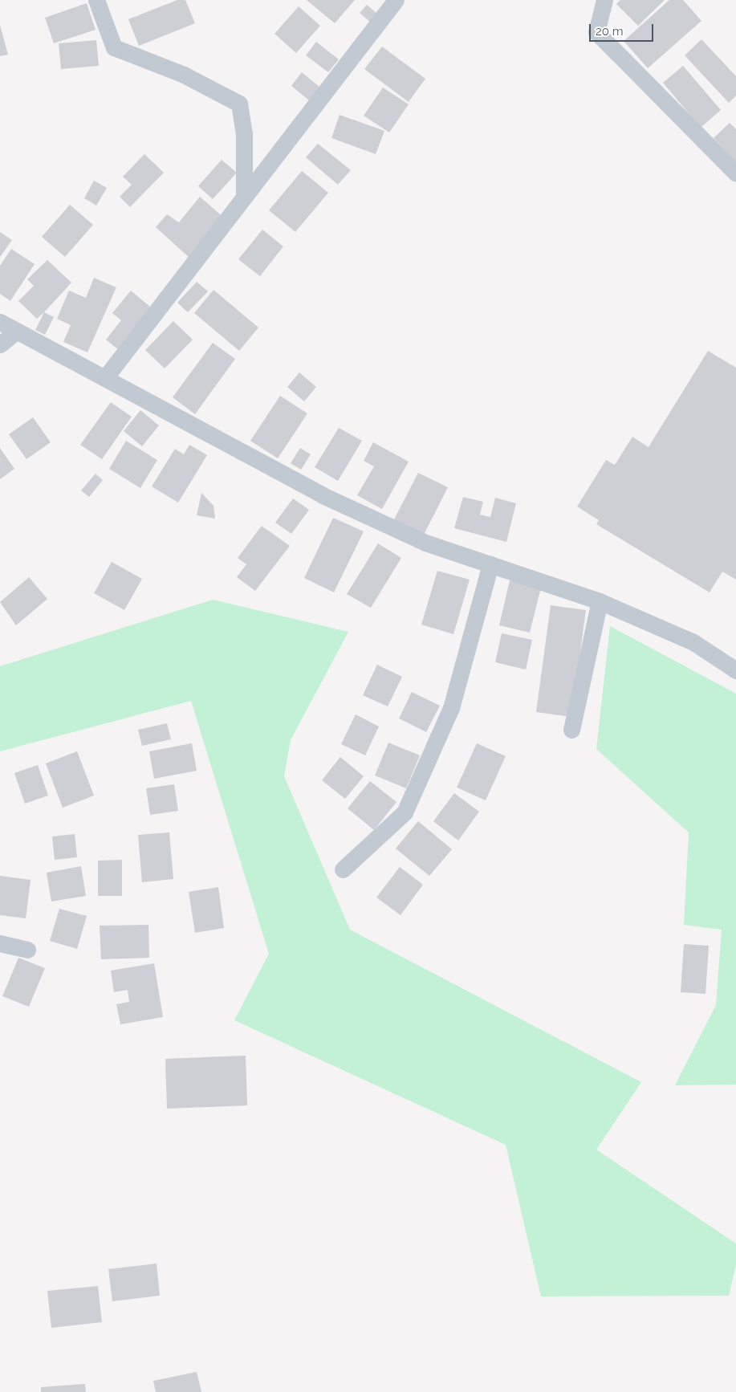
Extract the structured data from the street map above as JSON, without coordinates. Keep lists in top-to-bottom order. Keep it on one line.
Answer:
{"scale_bar":"20 m"}
